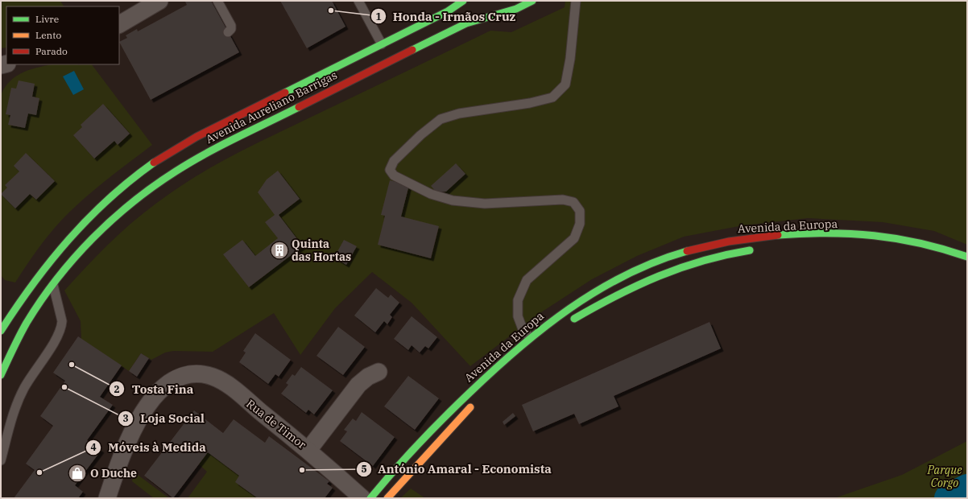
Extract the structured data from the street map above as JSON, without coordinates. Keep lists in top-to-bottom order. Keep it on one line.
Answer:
{"streets":{"main road":["Avenida Aureliano Barrigas","Avenida da Europa"],"street":["Rua de Timor"]},"parks":["Parque Corgo"],"places":{"other":["Honda - Irmãos Cruz","Tosta Fina","Loja Social","António Amaral - Economista","Móveis à Medida"],"building":["Quinta das Hortas"],"shop":["O Duche"]},"legend":["Livre","Lento","Parado"]}
